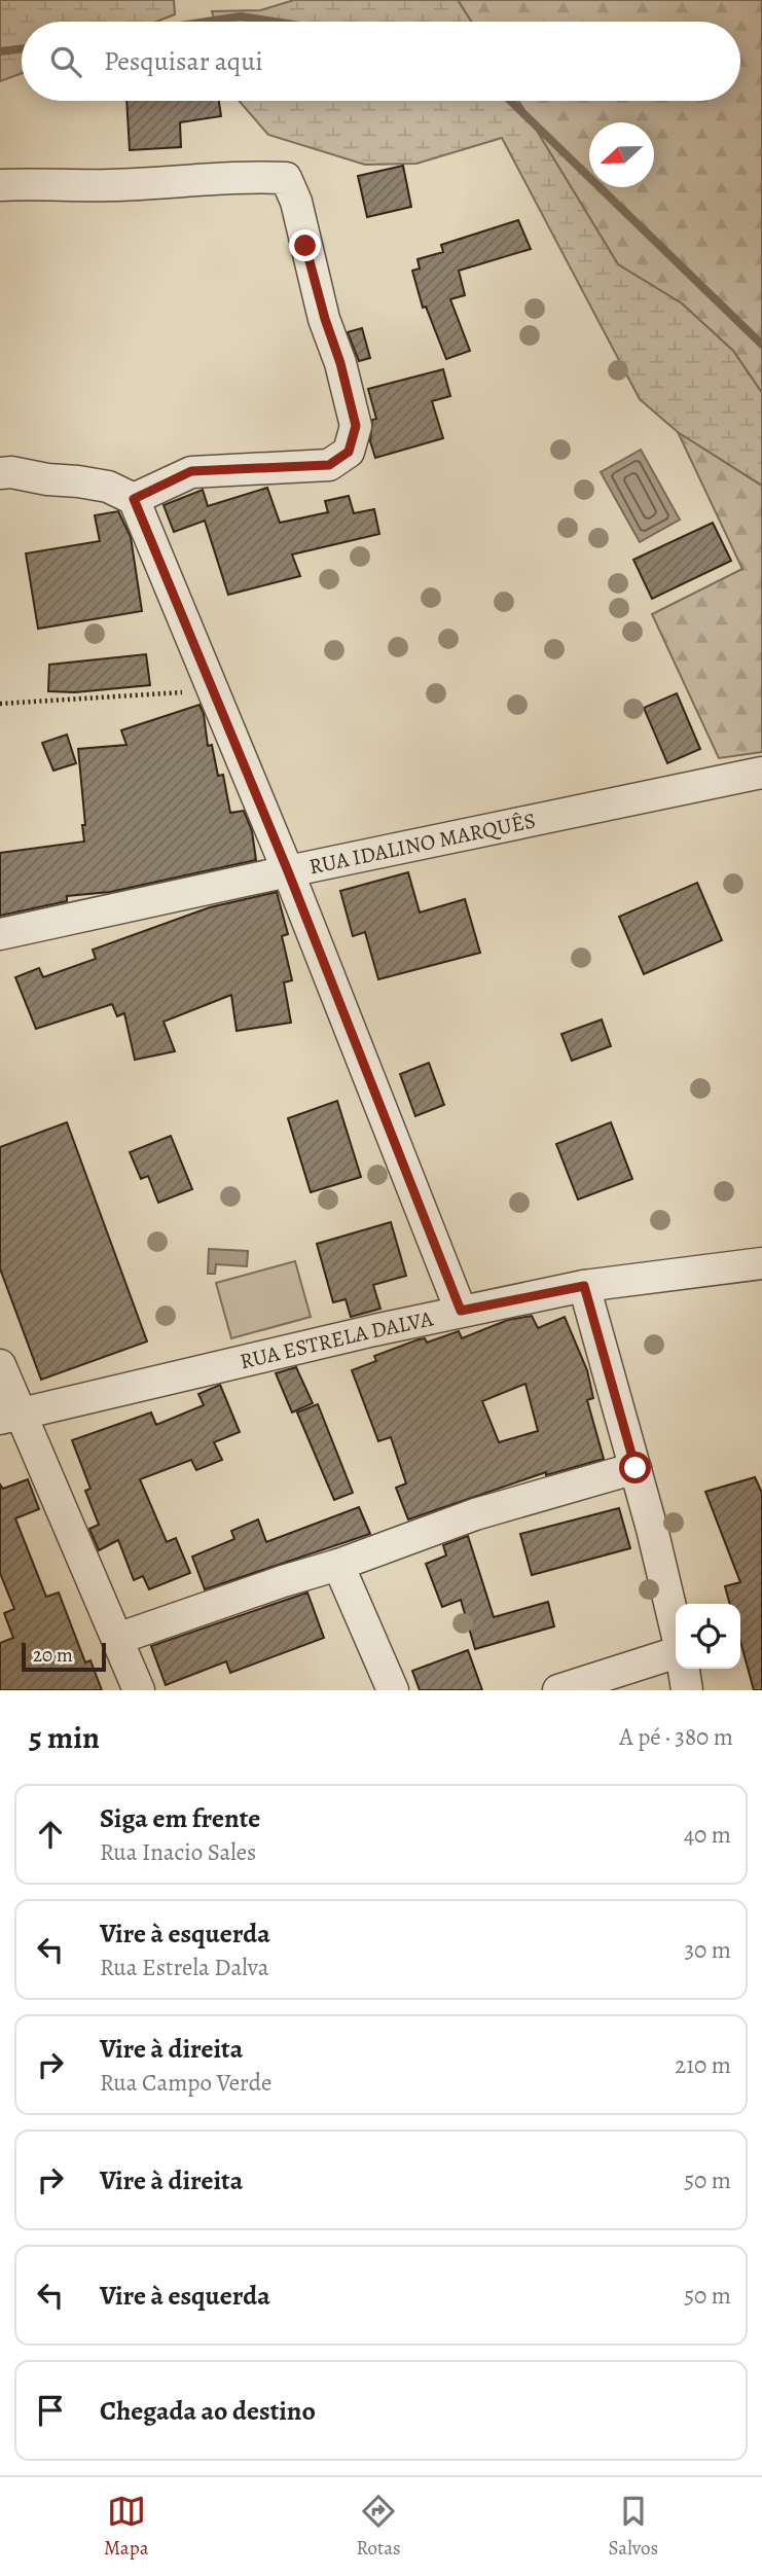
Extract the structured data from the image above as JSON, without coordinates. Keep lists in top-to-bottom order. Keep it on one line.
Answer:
{"streets":{"street":["RUA IDALINO MARQUÊS","RUA ESTRELA DALVA"]},"scale_bar":"20 m","north":"left","page":{"search":"Pesquisar aqui","scale":"20 m","heading":["5 min","A pé · 380 m"],"list":[["Siga em frente","Rua Inacio Sales","40 m"],["Vire à esquerda","Rua Estrela Dalva","30 m"],["Vire à direita","Rua Campo Verde","210 m"],["Vire à direita","50 m"],["Vire à esquerda","50 m"],"Chegada ao destino"],"nav":["Mapa","Rotas","Salvos"]}}
